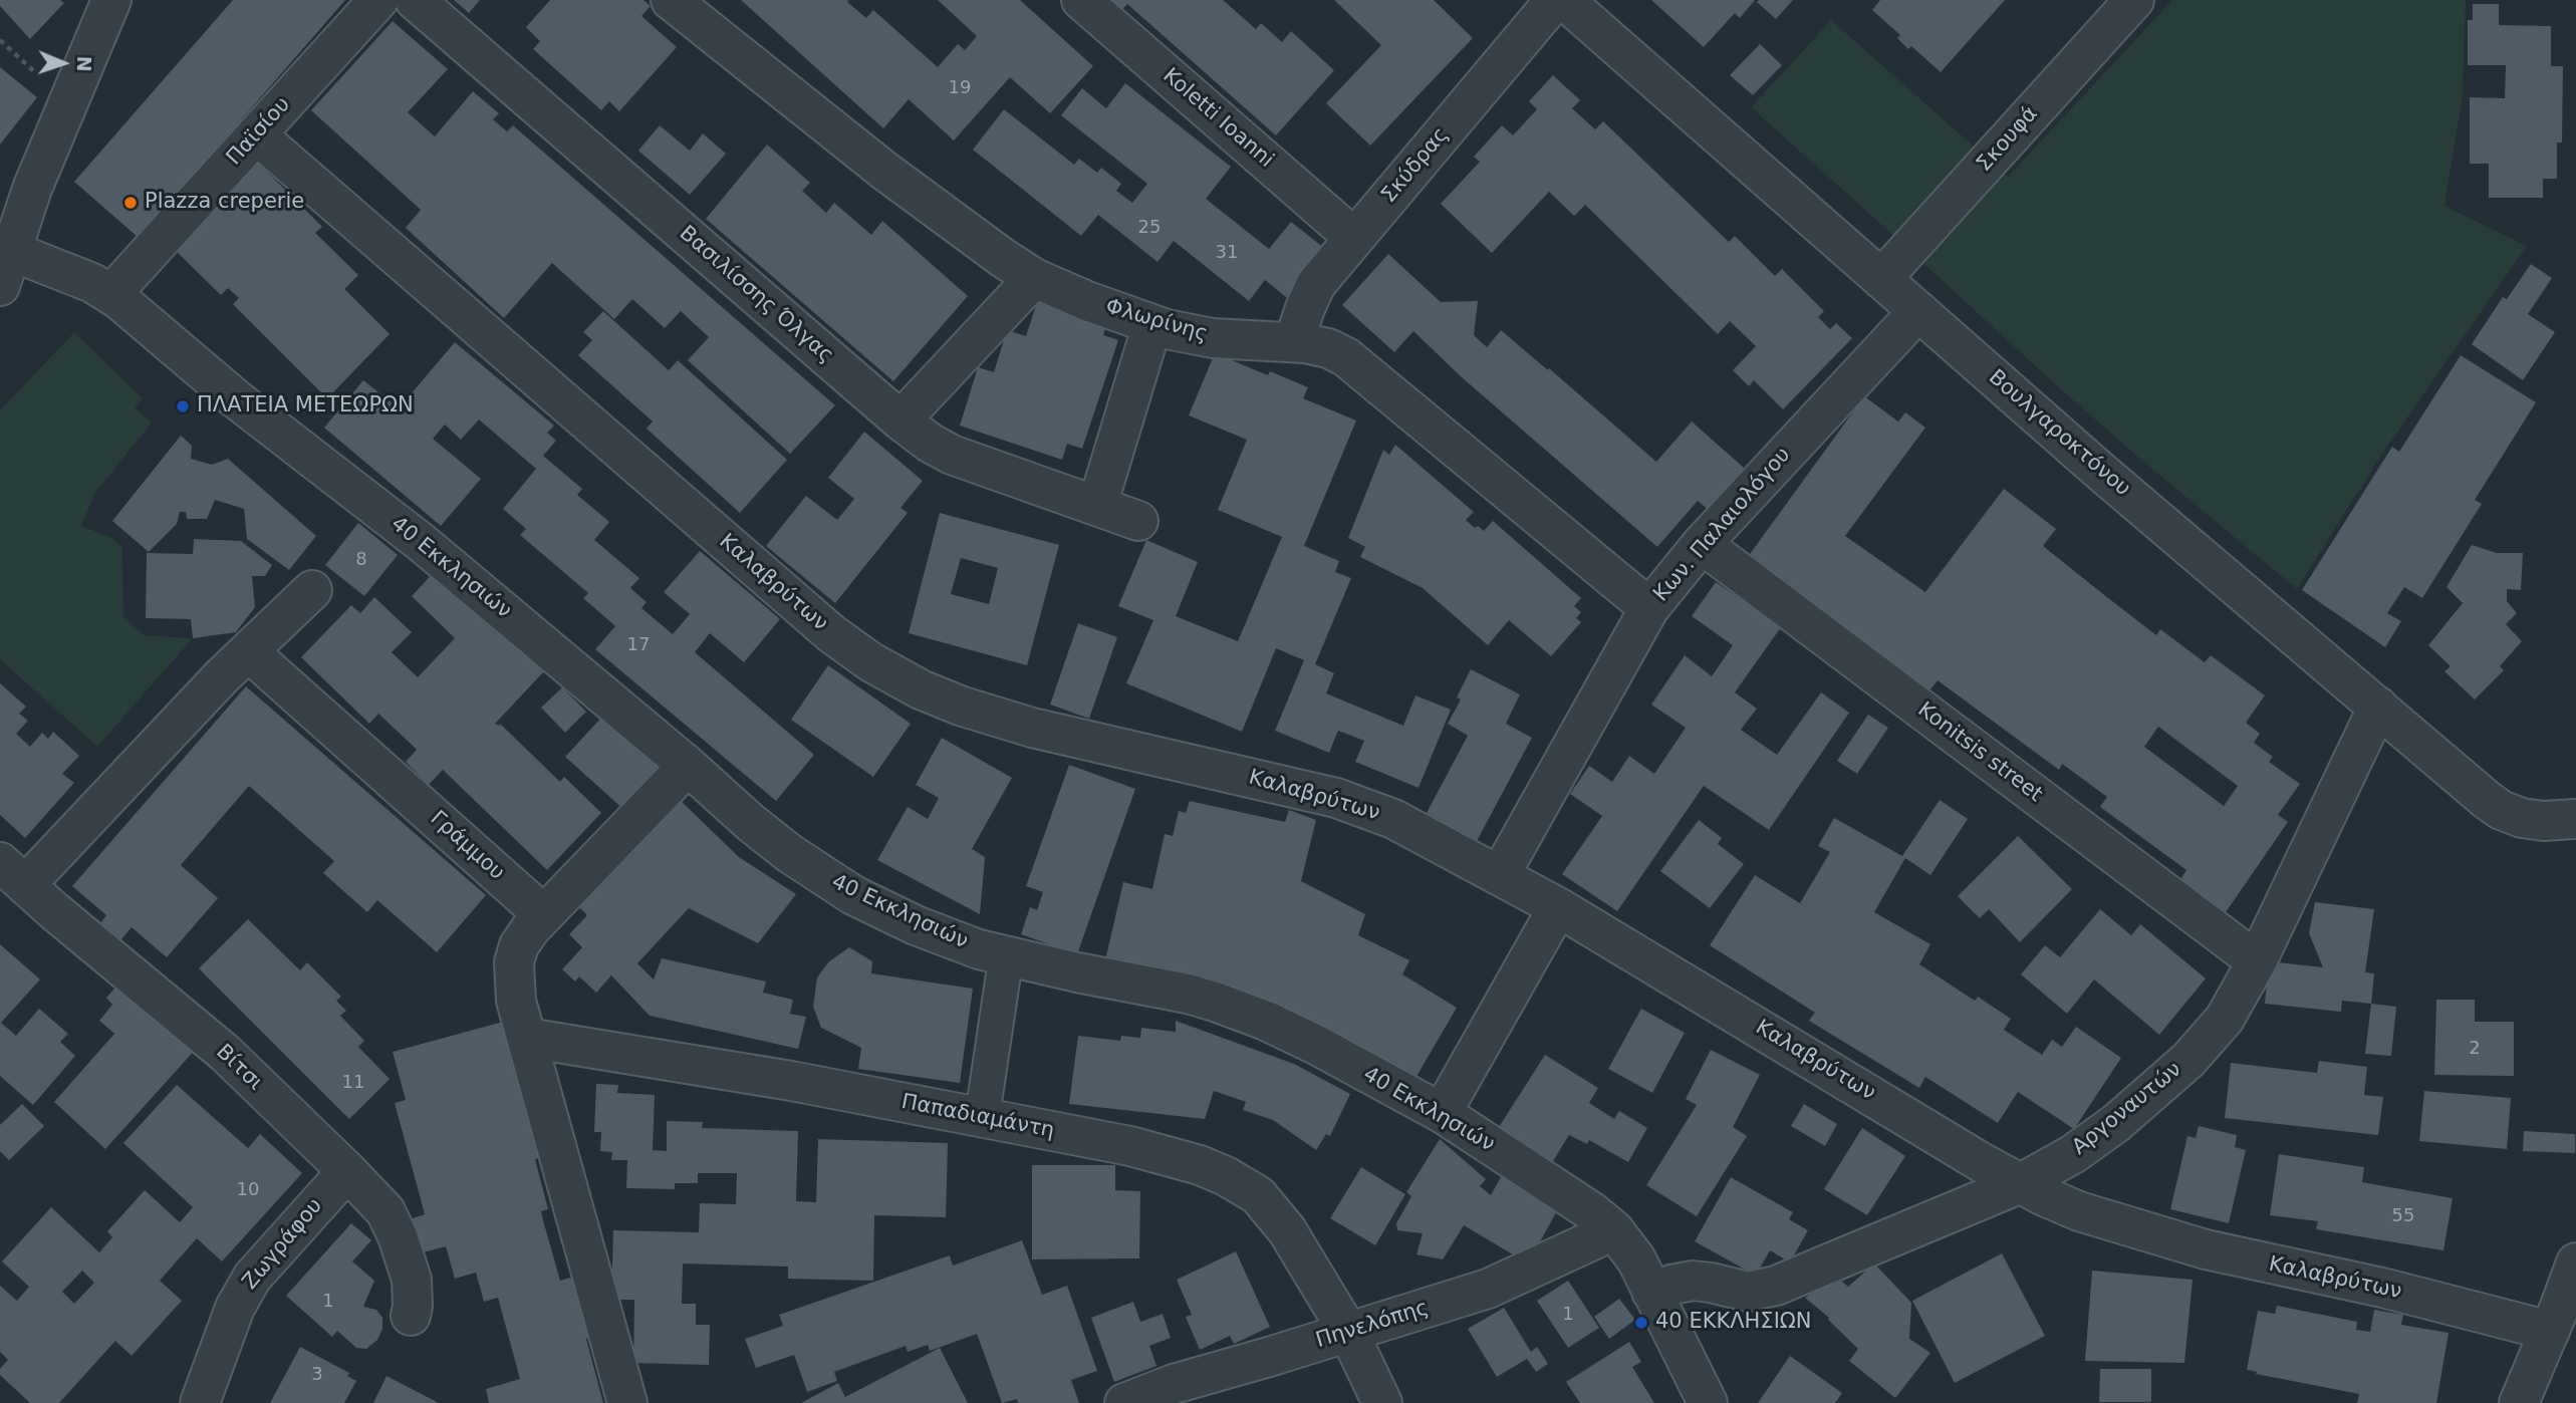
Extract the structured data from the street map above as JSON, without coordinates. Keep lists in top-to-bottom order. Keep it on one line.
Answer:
{"streets":{"street":["Koletti Ioanni","Παϊσίου","Σκουφά","Σκύδρας","Βασιλίσσης Όλγας","Φλωρίνης","Βουλγαροκτόνου","Κων. Παλαιολόγου","40 Εκκλησιών","Καλαβρύτων","Konitsis street","Γράμμου","Βίτσι","Αργοναυτών","Παπαδιαμάντη","Ζωγράφου","Πηνελόπης"]},"crossings":[["Koletti Ioanni","Σκύδρας"],["Παϊσίου","40 Εκκλησιών"],["Παϊσίου","Καλαβρύτων"],["Σκουφά","Βουλγαροκτόνου"],["Σκύδρας","Φλωρίνης"],["Φλωρίνης","Κων. Παλαιολόγου"],["Βουλγαροκτόνου","Κων. Παλαιολόγου"],["Βουλγαροκτόνου","Αργοναυτών"],["Κων. Παλαιολόγου","Καλαβρύτων"],["Κων. Παλαιολόγου","Konitsis street"],["40 Εκκλησιών","Αργοναυτών"],["40 Εκκλησιών","Πηνελόπης"],["Καλαβρύτων","Αργοναυτών"],["Konitsis street","Αργοναυτών"],["Βίτσι","Ζωγράφου"],["Παπαδιαμάντη","Πηνελόπης"]],"places":["Plazza creperie","ΠΛΑΤΕΙΑ ΜΕΤΕΩΡΩΝ","40 ΕΚΚΛΗΣΙΩΝ"],"house_numbers":["19","25","31","8","17","2","11","10","55","1","1","3"],"north":"right"}
